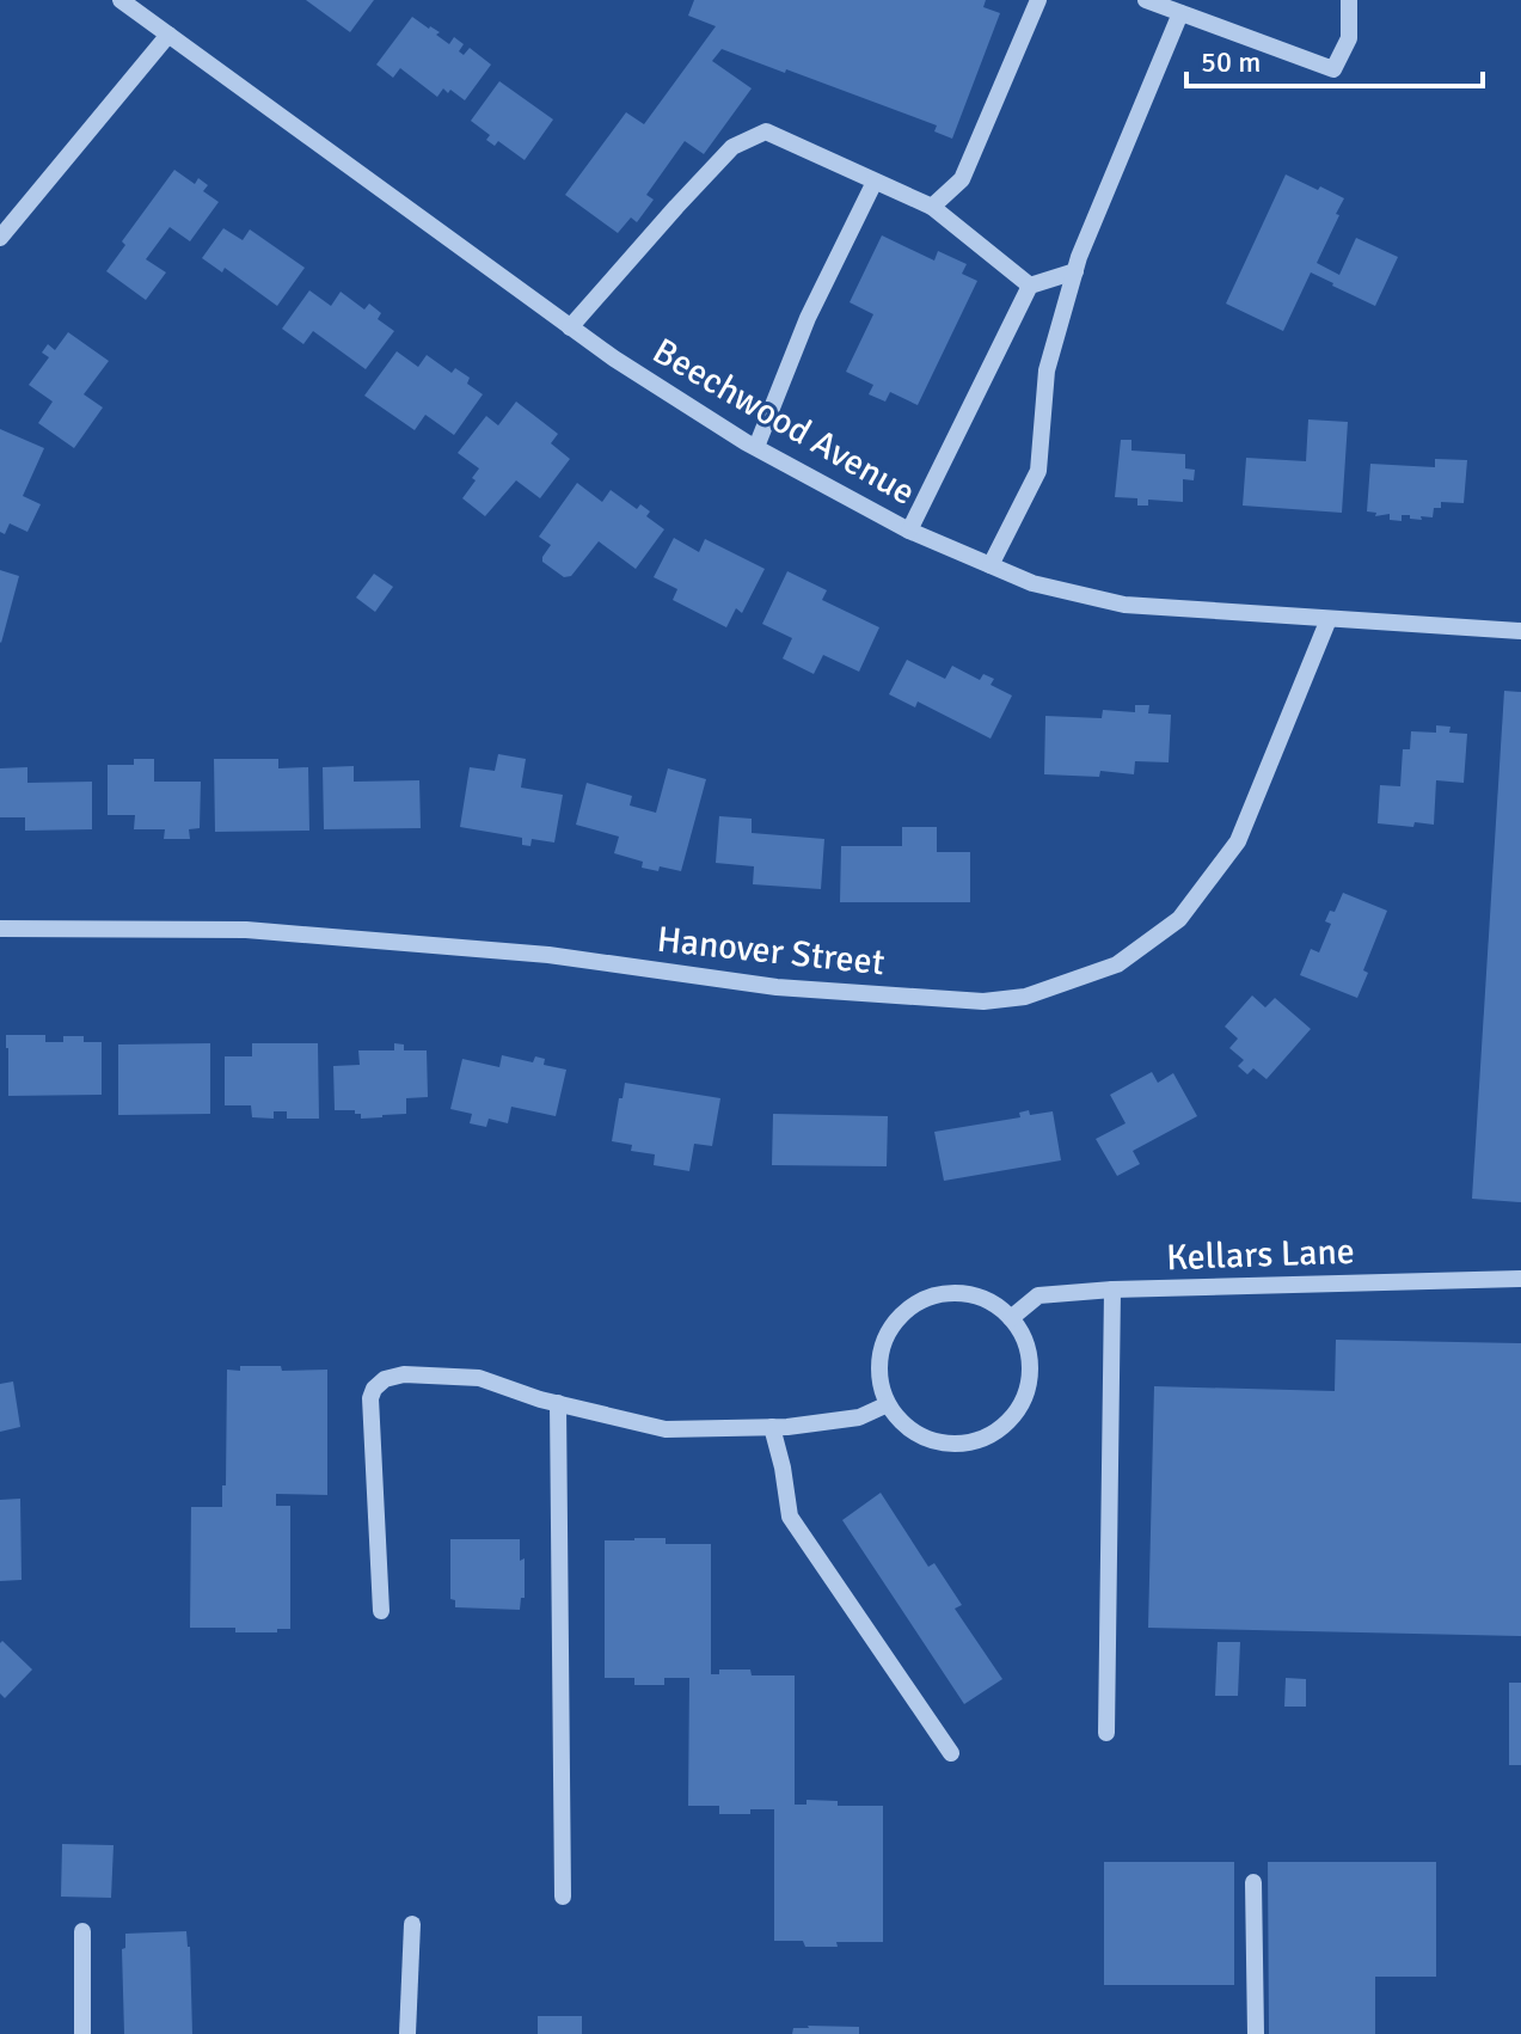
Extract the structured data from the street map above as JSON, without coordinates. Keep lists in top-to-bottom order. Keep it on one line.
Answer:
{"streets":{"street":["Beechwood Avenue","Hanover Street","Kellars Lane"]},"crossings":[["Beechwood Avenue","Hanover Street"]],"scale_bar":"50 m"}
